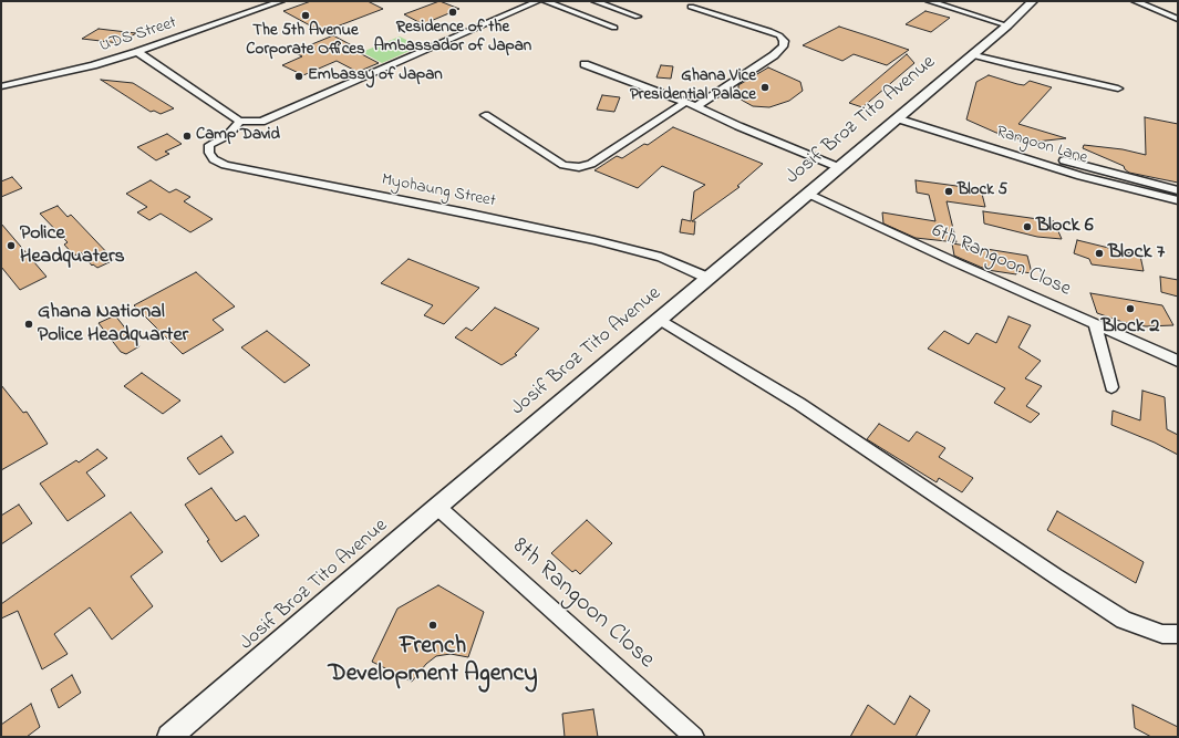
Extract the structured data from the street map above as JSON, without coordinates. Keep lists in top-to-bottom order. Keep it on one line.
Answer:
{"streets":{"street":["UDS Street","Josif Broz Tito Avenue","Rangoon Lane","Myohaung Street","6th Rangoon Close","8th Rangoon Close"]},"crossings":[["Josif Broz Tito Avenue","Rangoon Lane"],["Josif Broz Tito Avenue","Myohaung Street"],["Josif Broz Tito Avenue","6th Rangoon Close"],["Josif Broz Tito Avenue","8th Rangoon Close"]],"places":["Residence of the Ambassador of Japan","The 5th Avenue Corporate Offices","Embassy of Japan","Ghana Vice Presidential Palace","Camp David","Block 5","Block 6","Police Headquaters","Block 7","Block 2","Ghana National Police Headquarter","French Development Agency"]}
